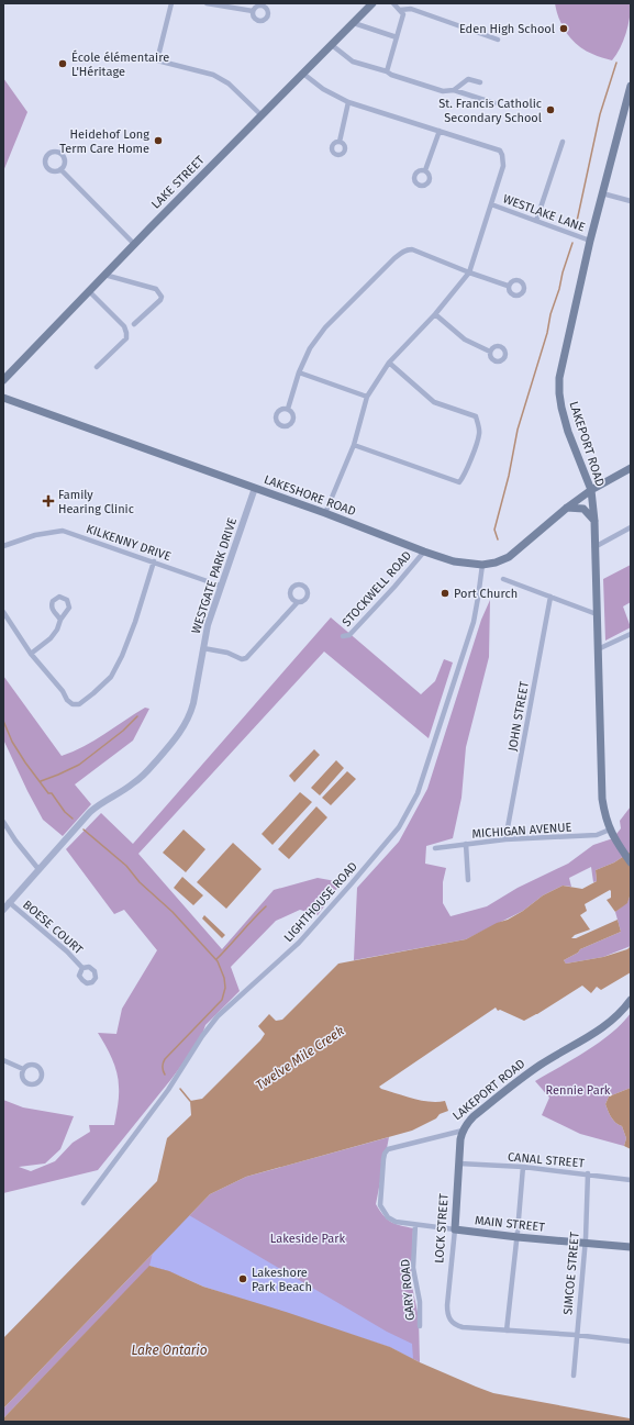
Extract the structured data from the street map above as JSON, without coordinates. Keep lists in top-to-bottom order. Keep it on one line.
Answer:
{"streets":{"main road":["LAKE STREET","LAKEPORT ROAD","LAKESHORE ROAD","MAIN STREET","LOCK STREET"],"street":["WESTLAKE LANE","KILKENNY DRIVE","WESTGATE PARK DRIVE","STOCKWELL ROAD","JOHN STREET","MICHIGAN AVENUE","LIGHTHOUSE ROAD","BOESE COURT","CANAL STREET","SIMCOE STREET","GARY ROAD"]},"crossings":[["WESTLAKE LANE","LAKEPORT ROAD"],["LAKEPORT ROAD","LAKESHORE ROAD"],["LAKEPORT ROAD","MICHIGAN AVENUE"],["LAKEPORT ROAD","MAIN STREET"],["LAKEPORT ROAD","LOCK STREET"],["LAKESHORE ROAD","WESTGATE PARK DRIVE"],["LAKESHORE ROAD","STOCKWELL ROAD"],["LAKESHORE ROAD","LIGHTHOUSE ROAD"],["KILKENNY DRIVE","WESTGATE PARK DRIVE"],["WESTGATE PARK DRIVE","BOESE COURT"],["JOHN STREET","MICHIGAN AVENUE"],["CANAL STREET","LOCK STREET"],["CANAL STREET","SIMCOE STREET"],["MAIN STREET","LOCK STREET"],["MAIN STREET","SIMCOE STREET"],["MAIN STREET","GARY ROAD"]],"water":["Twelve Mile Creek","Lake Ontario"],"parks":["Rennie Park","Lakeside Park"],"places":{"other":["Eden High School","École élémentaire L'Héritage","St. Francis Catholic Secondary School","Heidehof Long Term Care Home","Port Church","Lakeshore Park Beach"],"health":["Family Hearing Clinic"]}}
